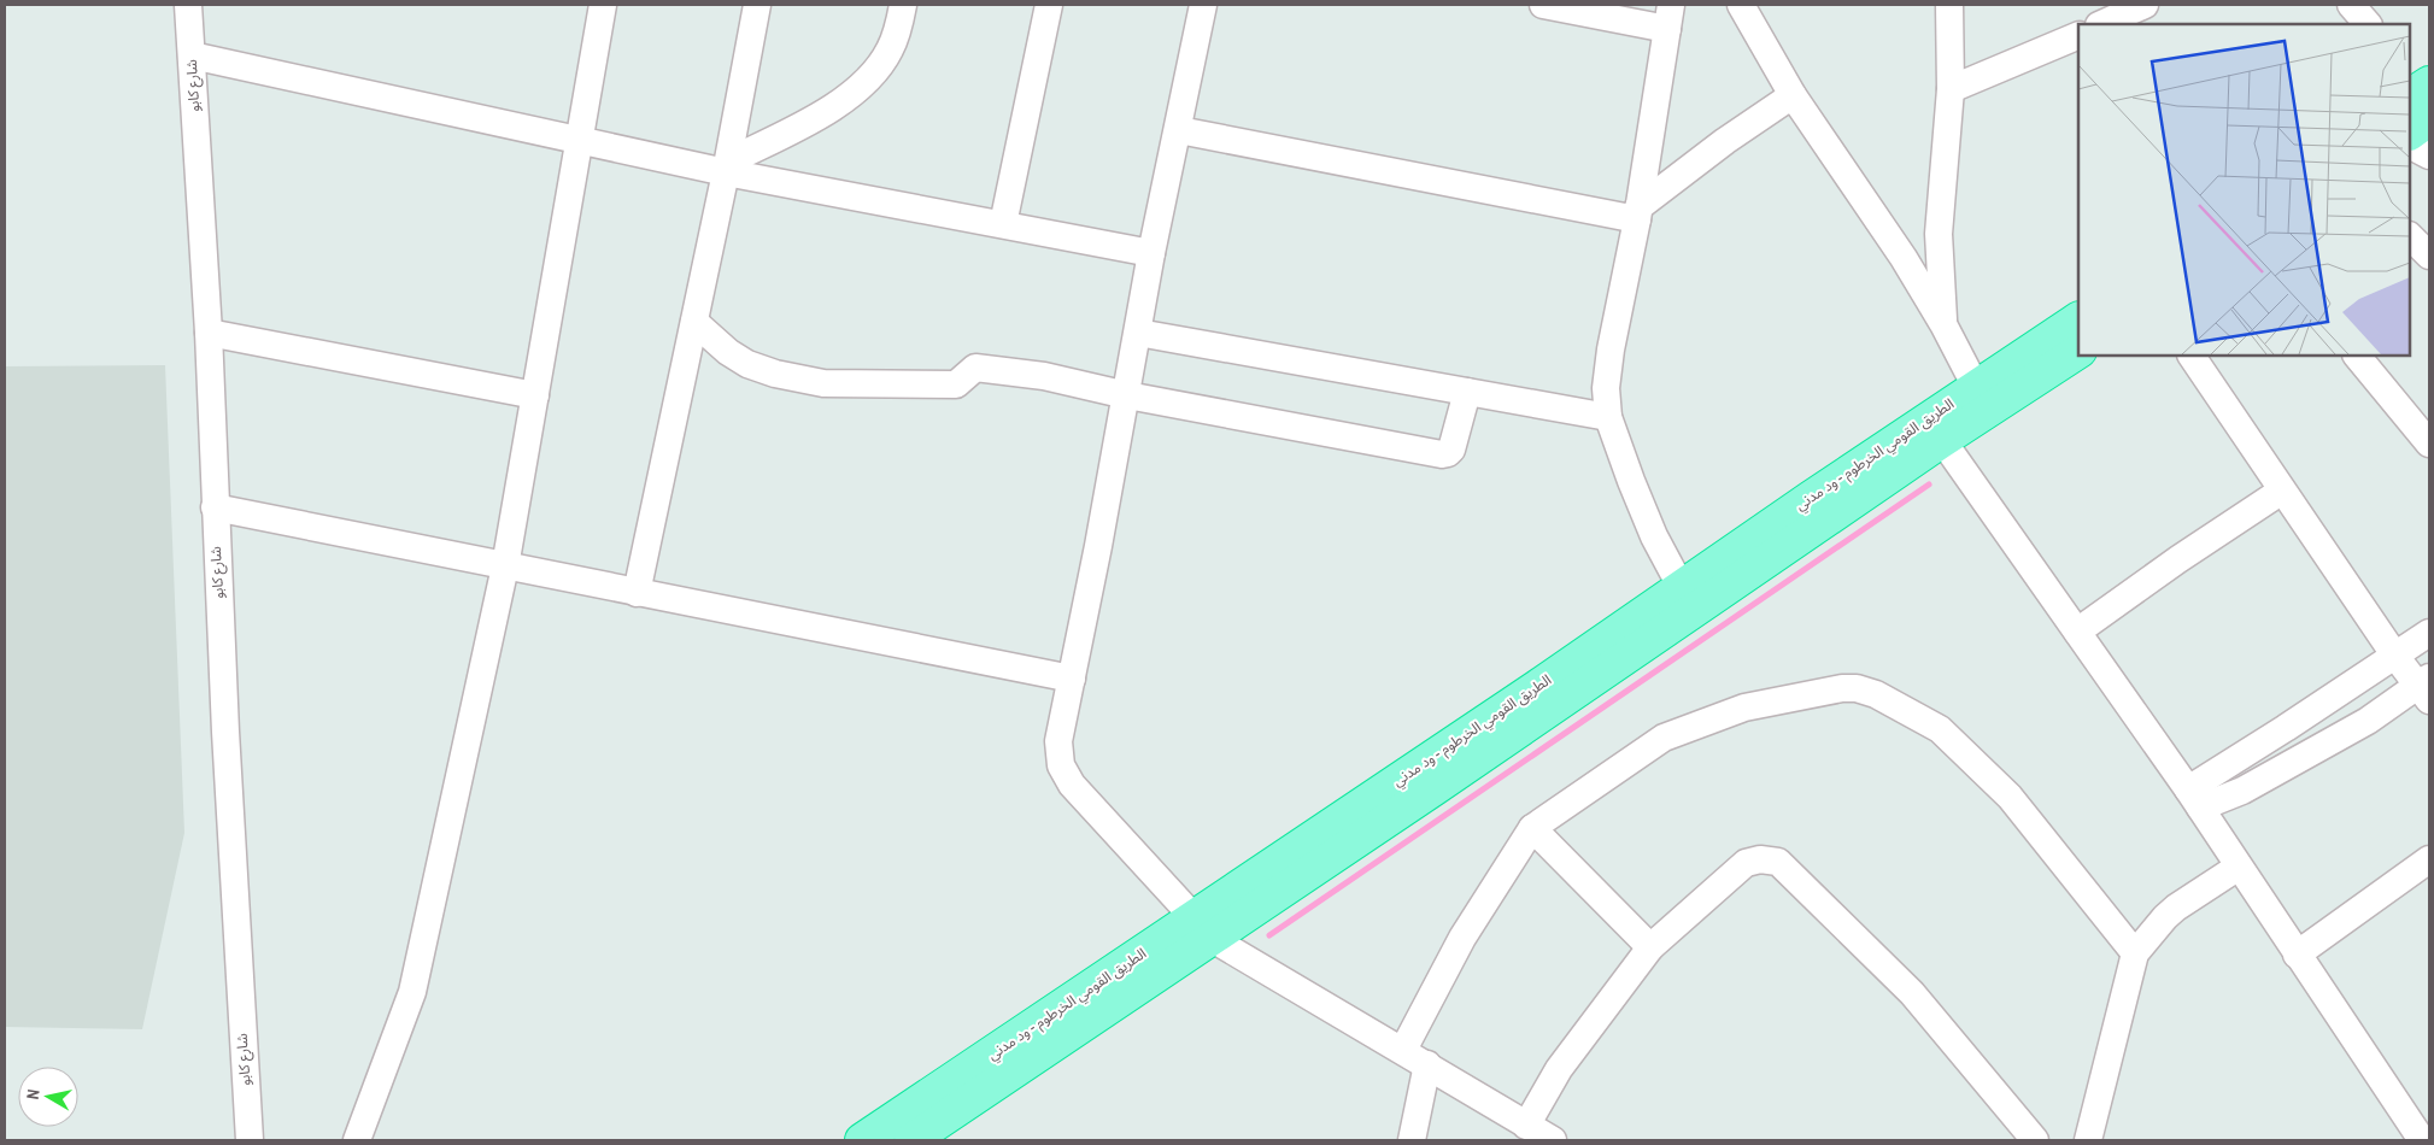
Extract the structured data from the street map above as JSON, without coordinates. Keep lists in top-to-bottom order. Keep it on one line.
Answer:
{"streets":{"highway":["الطريق القومي الخرطوم - ود مدني"],"street":["شارع كابو"]},"north":"left"}
